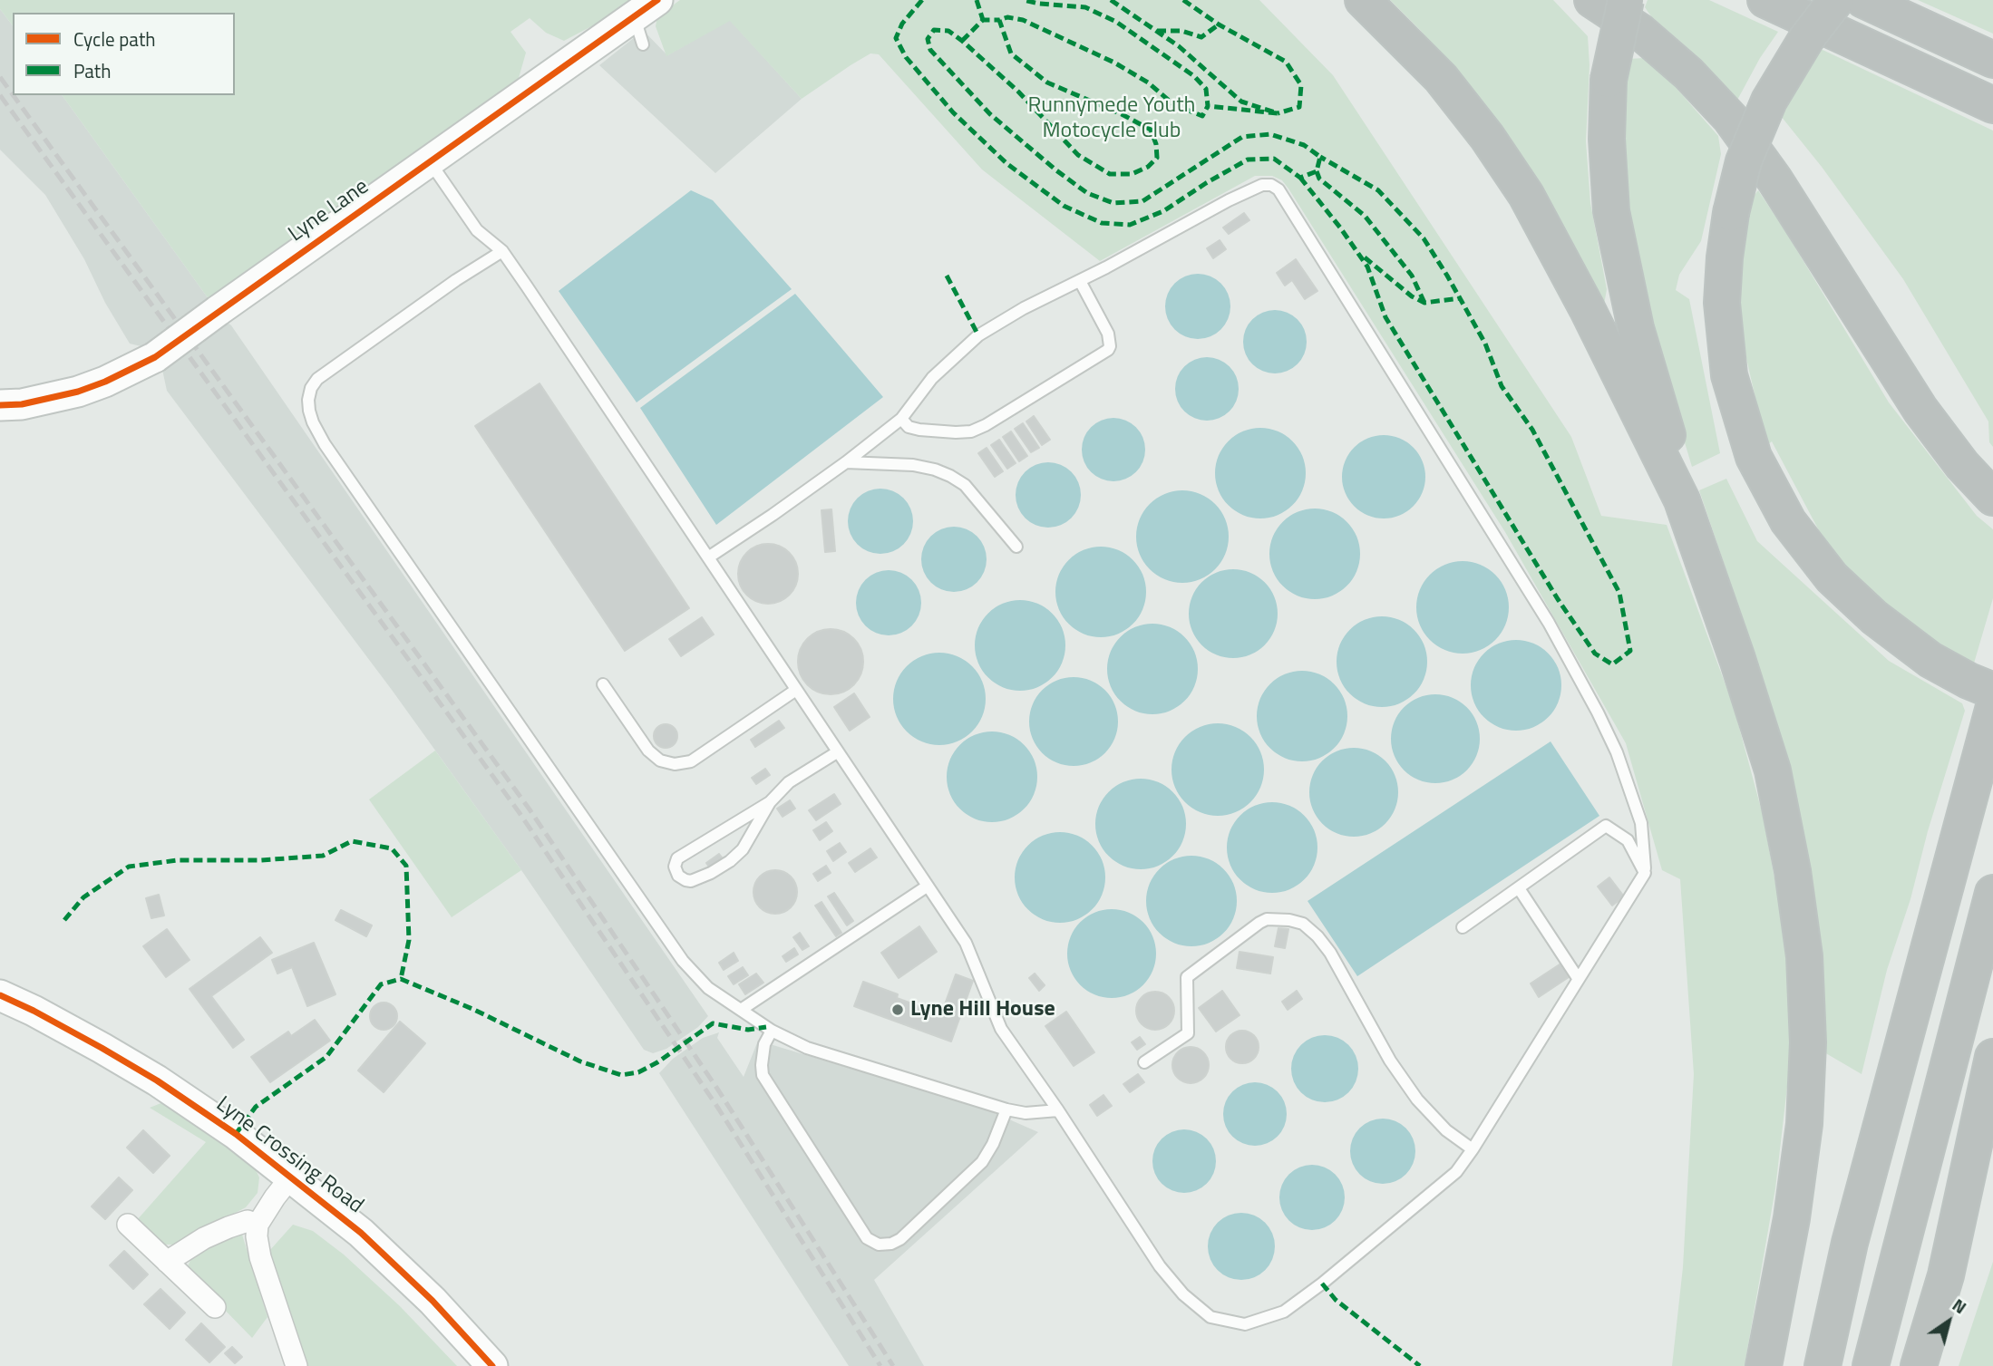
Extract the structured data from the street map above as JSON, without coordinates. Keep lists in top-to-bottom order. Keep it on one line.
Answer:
{"streets":{"street":["Lyne Lane","Lyne Crossing Road"]},"parks":["Runnymede Youth Motocycle Club"],"places":["Lyne Hill House"],"legend":["Cycle path","Path"],"north":"top right"}
